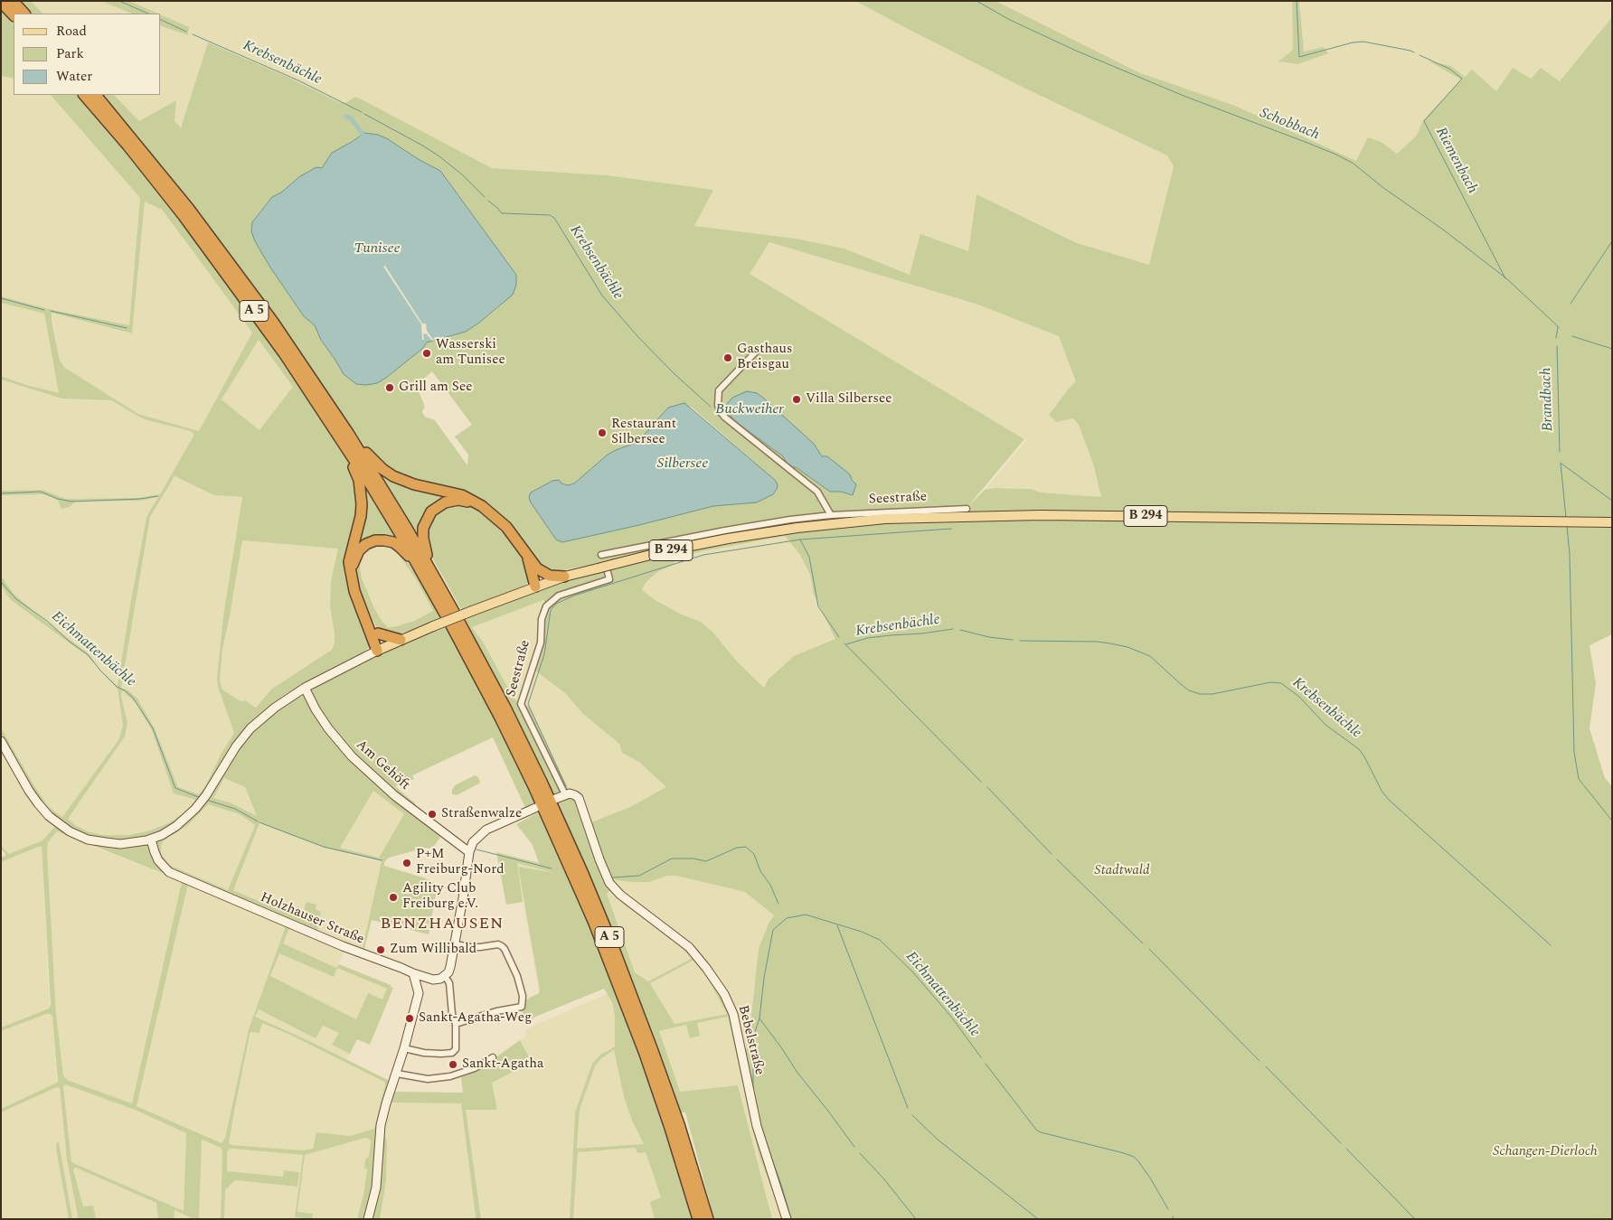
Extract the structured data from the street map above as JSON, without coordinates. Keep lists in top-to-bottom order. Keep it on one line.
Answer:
{"streets":{"highway":["A 5"],"main road":["B 294"],"street":["Seestraße","Am Gehöft","Holzhauser Straße","Bebelstraße"]},"crossings":[["Seestraße","Bebelstraße"]],"districts":["BENZHAUSEN"],"water":["Krebsenbächle","Schobbach","Riemenbach","Tunisee","Brandbach","Buckweiher","Silbersee","Eichmattenbächle"],"parks":["Stadtwald","Schangen-Dierloch"],"places":["Wasserski am Tunisee","Gasthaus Breisgau","Grill am See","Villa Silbersee","Restaurant Silbersee","Straßenwalze","P+M Freiburg-Nord","Agility Club Freiburg e.V.","Zum Willibald","Sankt-Agatha-Weg","Sankt-Agatha"],"legend":["Road","Park","Water"]}
